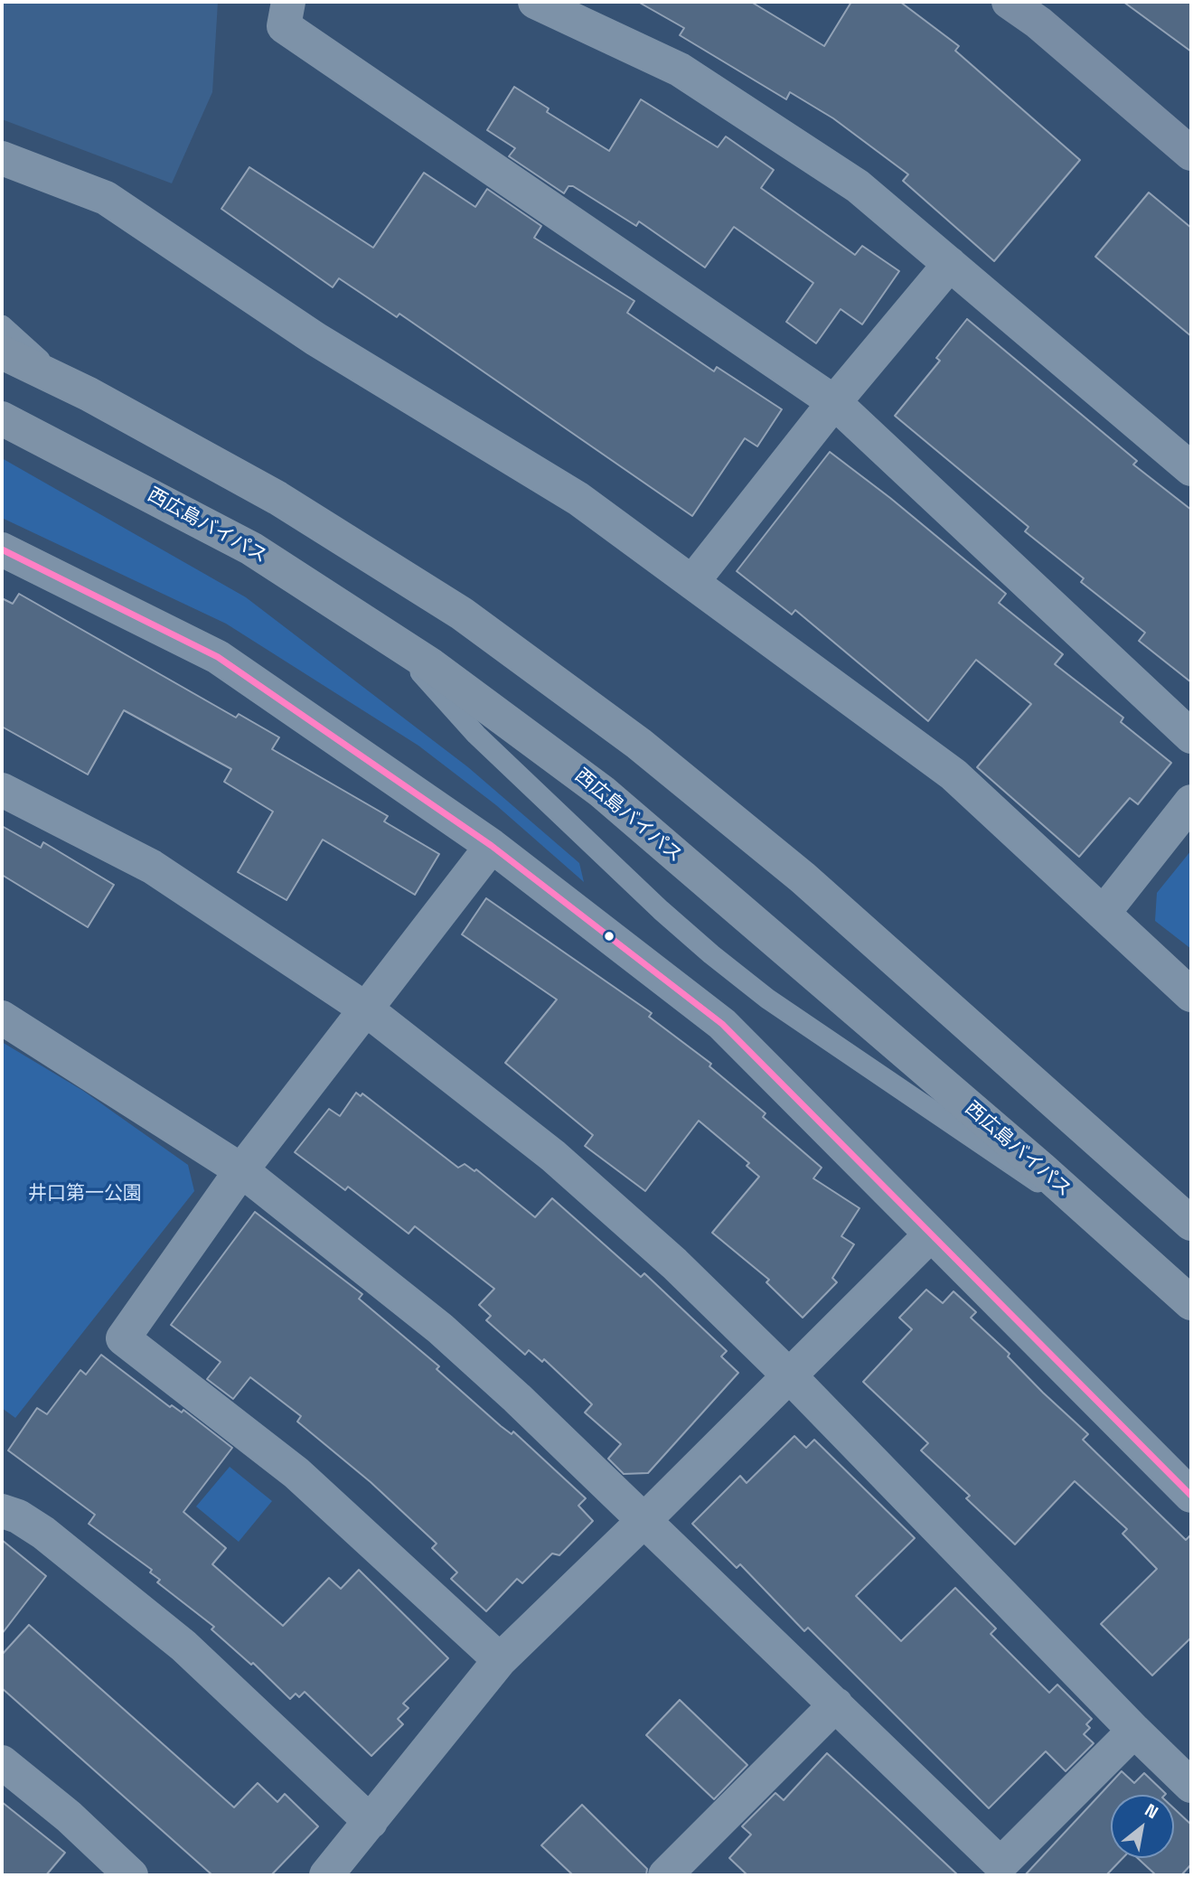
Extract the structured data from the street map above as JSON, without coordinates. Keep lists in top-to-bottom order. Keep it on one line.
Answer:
{"streets":{"highway":["西広島バイパス"]},"parks":["井口第一公園"],"north":"top right"}
